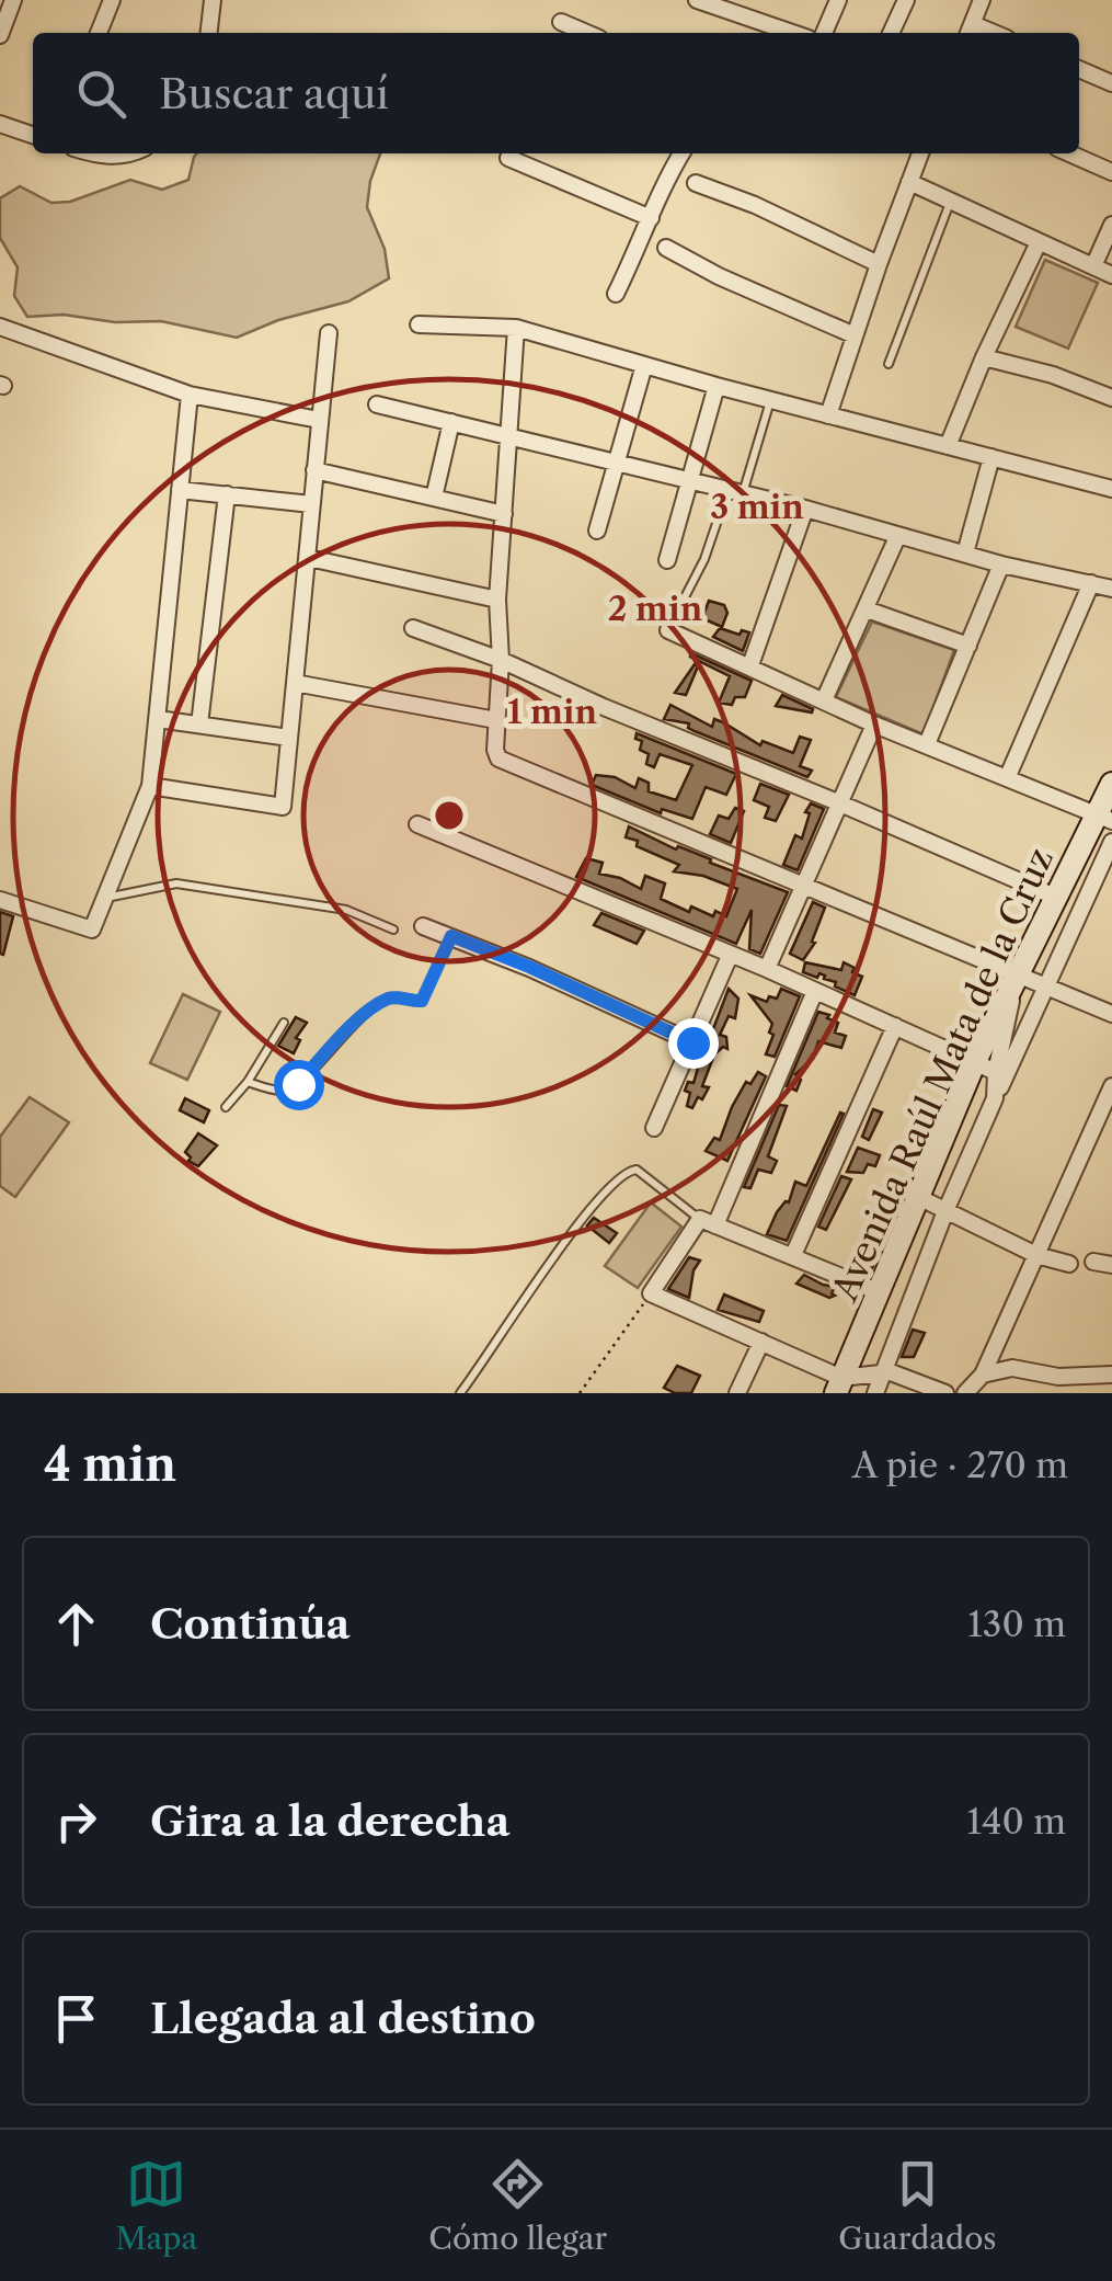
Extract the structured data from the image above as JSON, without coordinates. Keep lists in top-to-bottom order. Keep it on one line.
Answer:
{"streets":{"street":["Avenida Raúl Mata de la Cruz"]},"page":{"search":"Buscar aquí","heading":["4 min","A pie · 270 m"],"list":[["Continúa","130 m"],["Gira a la derecha","140 m"],"Llegada al destino"],"nav":["Mapa","Cómo llegar","Guardados"]},"rings":["3 min","2 min","1 min"]}
